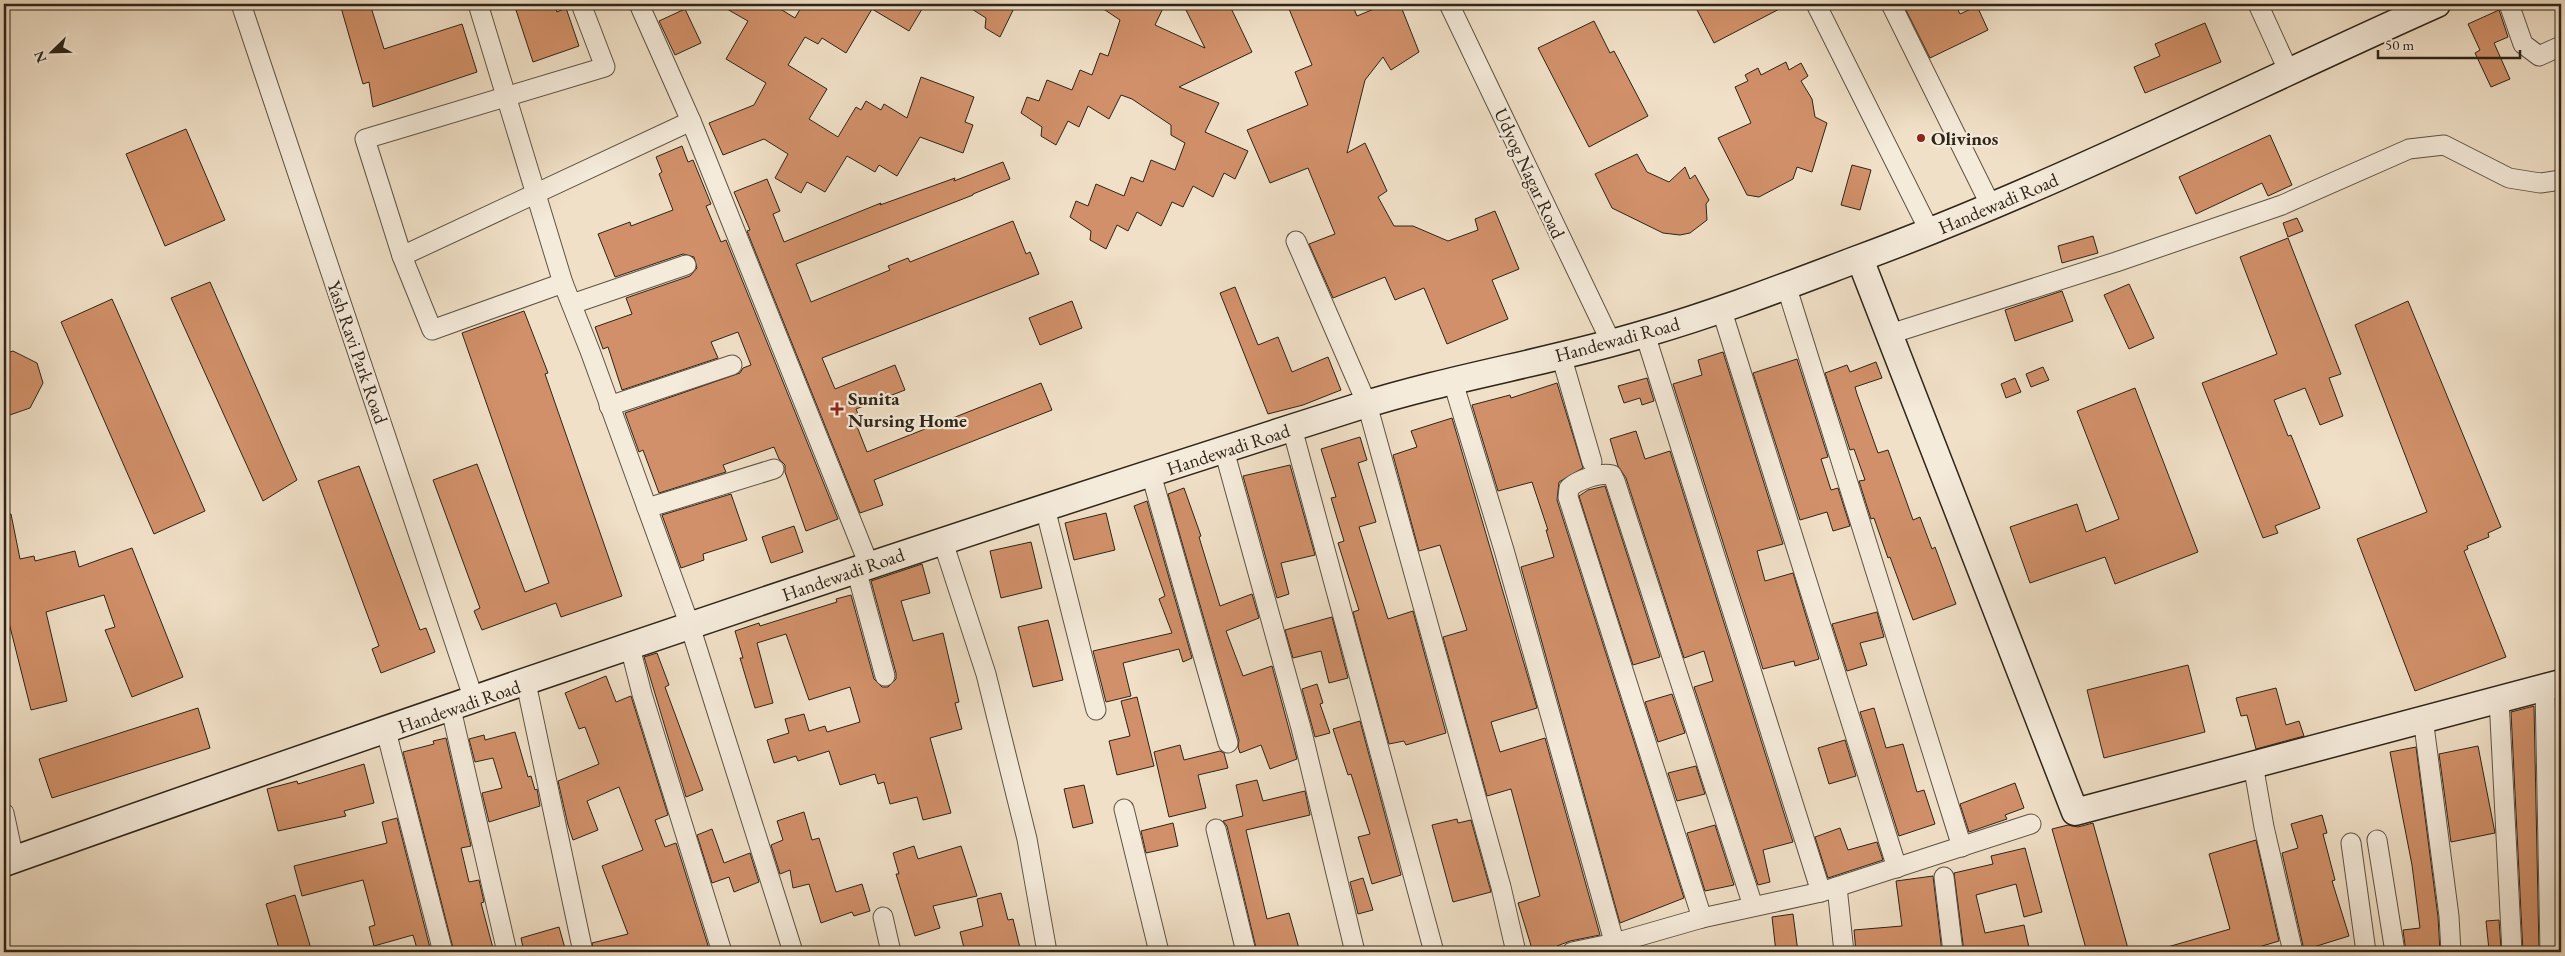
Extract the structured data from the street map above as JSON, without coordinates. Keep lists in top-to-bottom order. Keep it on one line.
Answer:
{"streets":{"main road":["Handewadi Road"],"street":["Udyog Nagar Road","Yash Ravi Park Road"]},"crossings":[["Udyog Nagar Road","Handewadi Road"],["Handewadi Road","Yash Ravi Park Road"]],"places":{"other":["Olivinos"],"health":["Sunita Nursing Home"]},"scale_bar":"50 m","north":"bottom left"}
